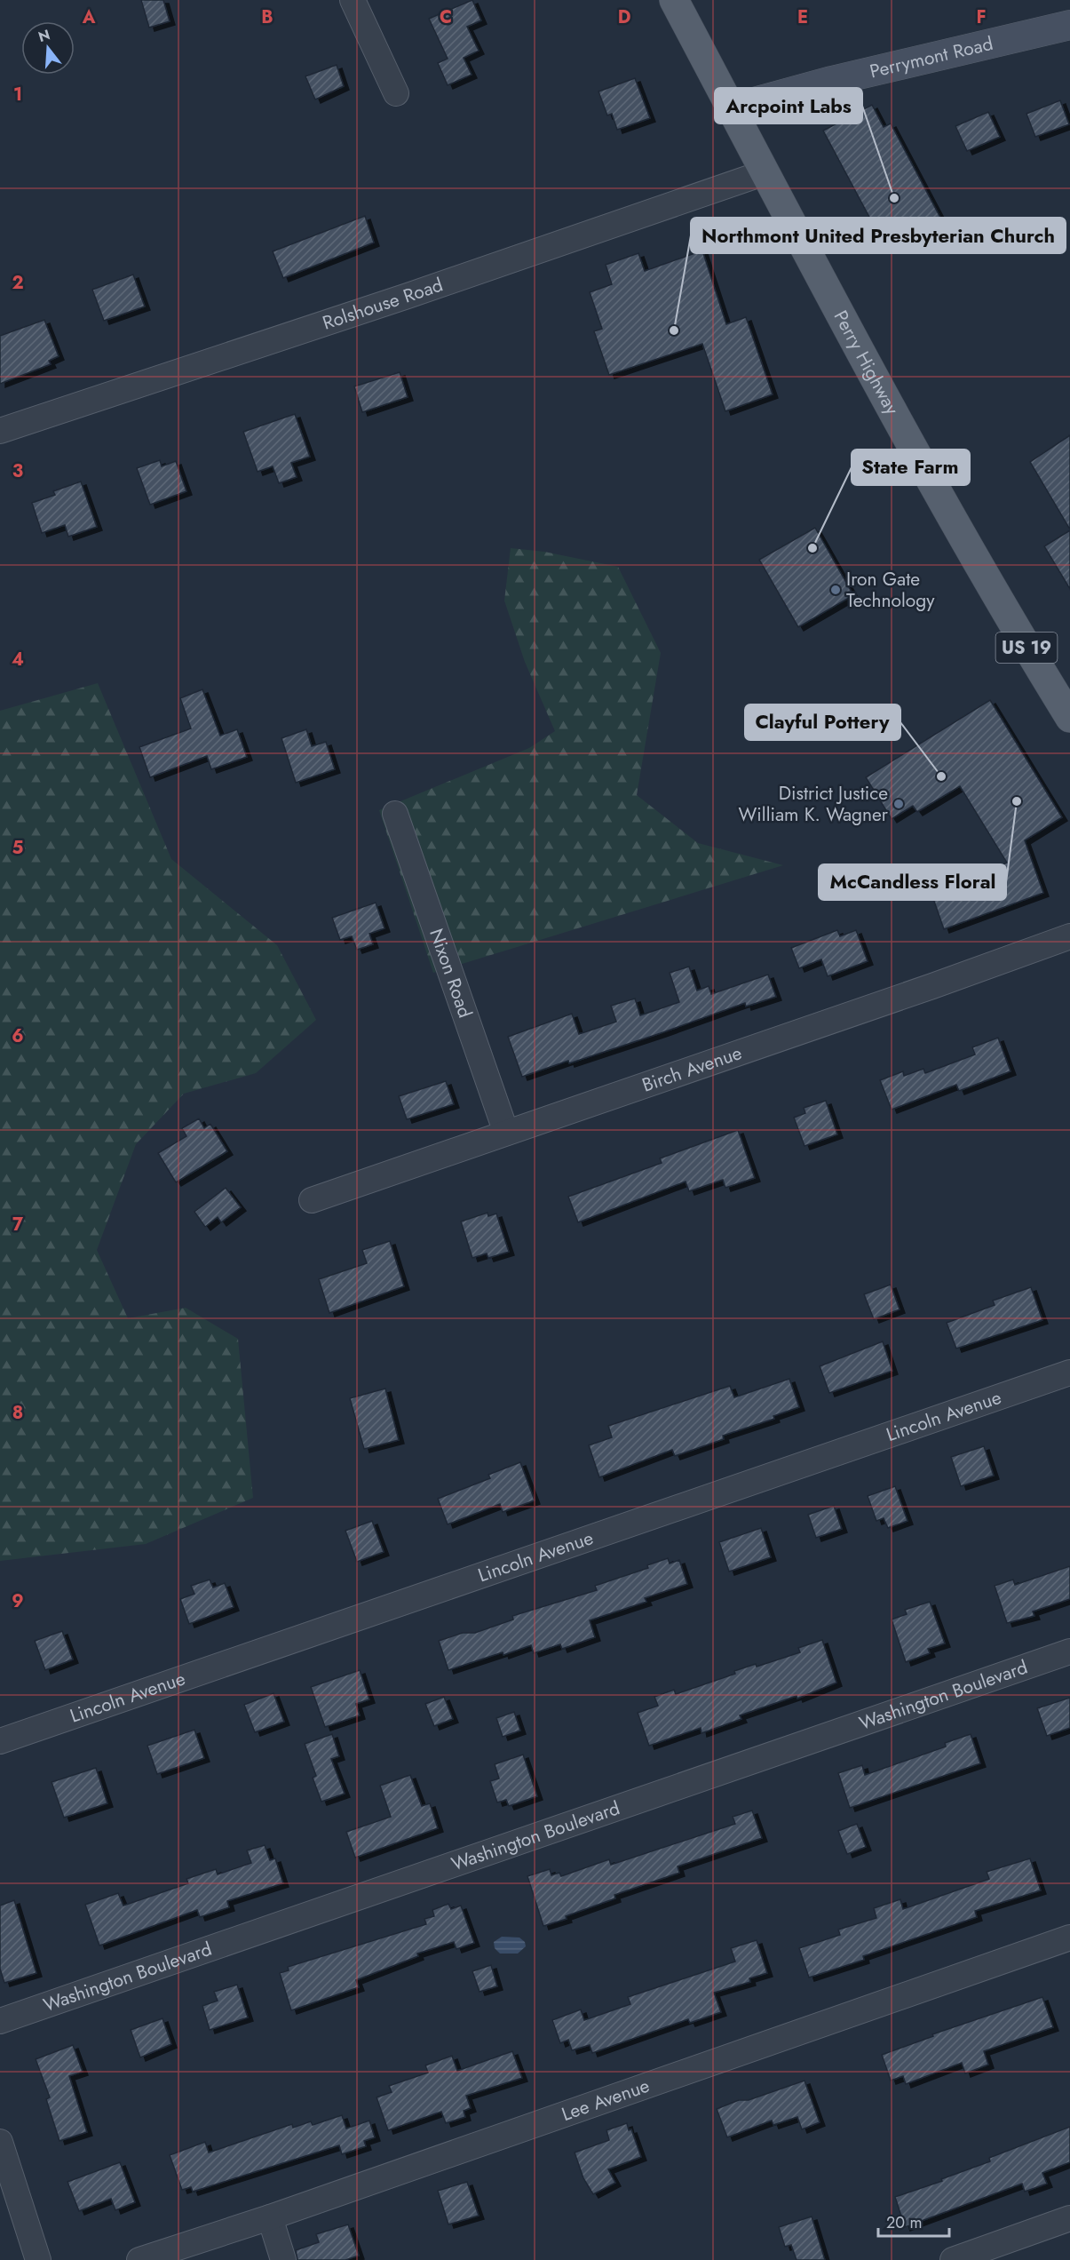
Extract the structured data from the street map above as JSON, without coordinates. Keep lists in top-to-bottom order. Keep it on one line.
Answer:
{"streets":{"main road":["Perry Highway","US 19"],"street":["Perrymont Road","Rolshouse Road","Nixon Road","Birch Avenue","Lincoln Avenue","Washington Boulevard","Lee Avenue"]},"crossings":[["Perrymont Road","Perry Highway"],["Rolshouse Road","Perry Highway"],["Nixon Road","Birch Avenue"]],"places":["Arcpoint Labs","Northmont United Presbyterian Church","State Farm","Iron Gate Technology","Clayful Pottery","McCandless Floral","District Justice William K. Wagner"],"scale_bar":"20 m","north":"top","grid":{"columns":["A","B","C","D","E","F"],"rows":["1","2","3","4","5","6","7","8","9"]}}
